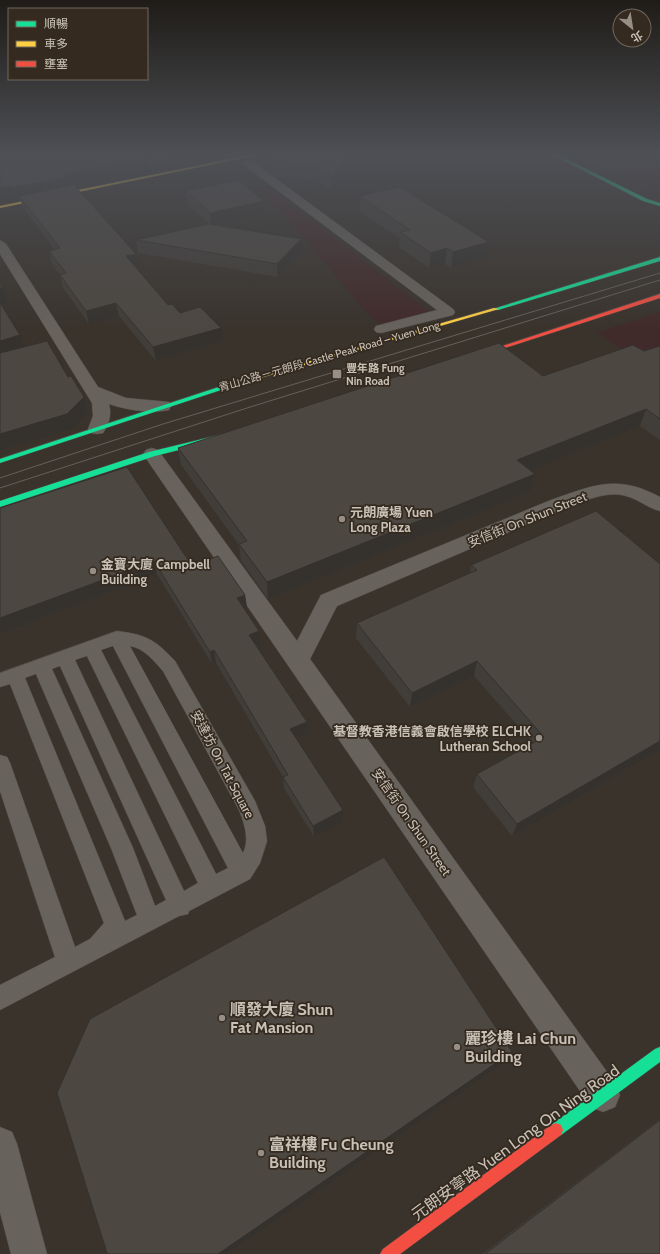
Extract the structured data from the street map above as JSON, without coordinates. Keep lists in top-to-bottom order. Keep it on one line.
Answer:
{"streets":{"main road":["青山公路－元朗段 Castle Peak Road – Yuen Long","元朗安寧路 Yuen Long On Ning Road"],"street":["安信街 On Shun Street"],"lane":["安達坊 On Tat Square"]},"crossings":[["安信街 On Shun Street","元朗安寧路 Yuen Long On Ning Road"]],"places":{"transit":["豐年路 Fung Nin Road"],"other":["元朗廣場 Yuen Long Plaza","金寶大廈 Campbell Building","基督教香港信義會啟信學校 ELCHK Lutheran School","順發大廈 Shun Fat Mansion","麗珍樓 Lai Chun Building","富祥樓 Fu Cheung Building"]},"legend":["順暢","車多","壅塞"],"north":"bottom right"}
